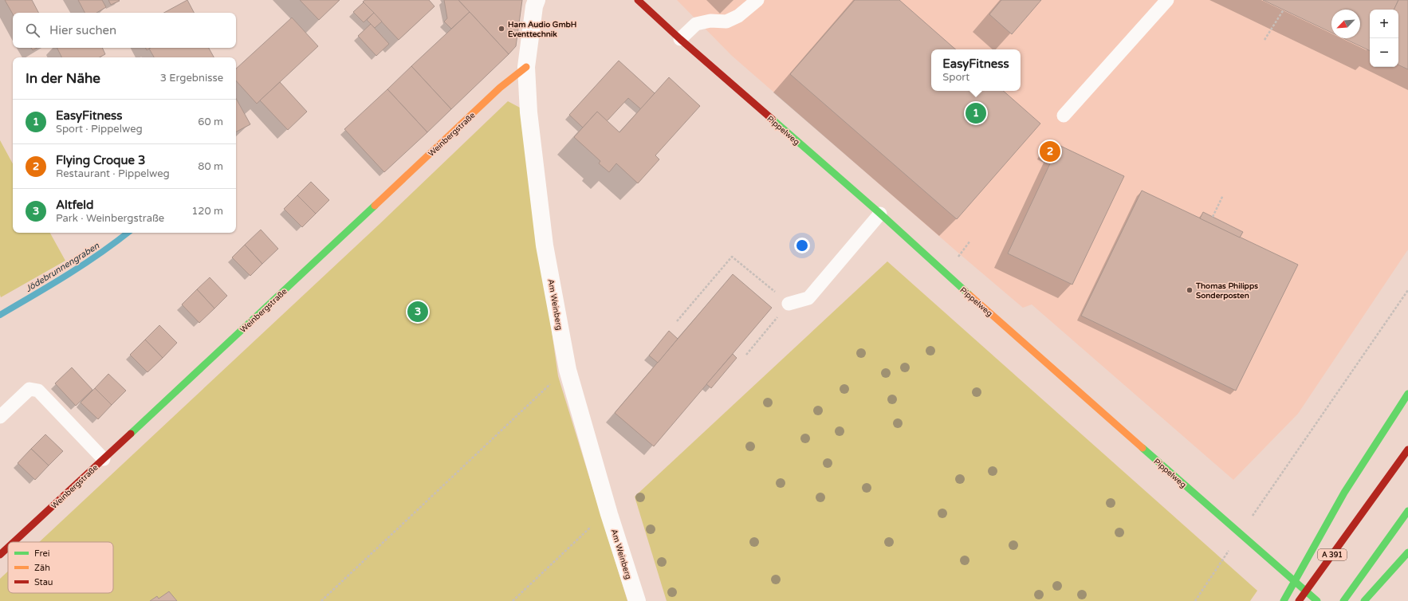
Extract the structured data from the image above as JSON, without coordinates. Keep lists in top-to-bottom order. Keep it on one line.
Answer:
{"streets":{"main road":["Pippelweg","Weinbergstraße","A 391"],"street":["Am Weinberg"]},"crossings":[["Weinbergstraße","Am Weinberg"]],"water":["Jödebrunnengraben"],"places":["Ham Audio GmbH Eventtechnik","Thomas Philipps Sonderposten"],"legend":["Frei","Zäh","Stau"],"north":"bottom left","page":{"map_buttons":["+","−"],"search":"Hier suchen","popup":["EasyFitness","Sport"],"heading":["In der Nähe","3 Ergebnisse"],"list":[{"mark":"1","name":"EasyFitness","note":"Sport · Pippelweg","value":"60 m"},{"mark":"2","name":"Flying Croque 3","note":"Restaurant · Pippelweg","value":"80 m"},{"mark":"3","name":"Altfeld","note":"Park · Weinbergstraße","value":"120 m"}],"pins":["1","2","3"]}}
